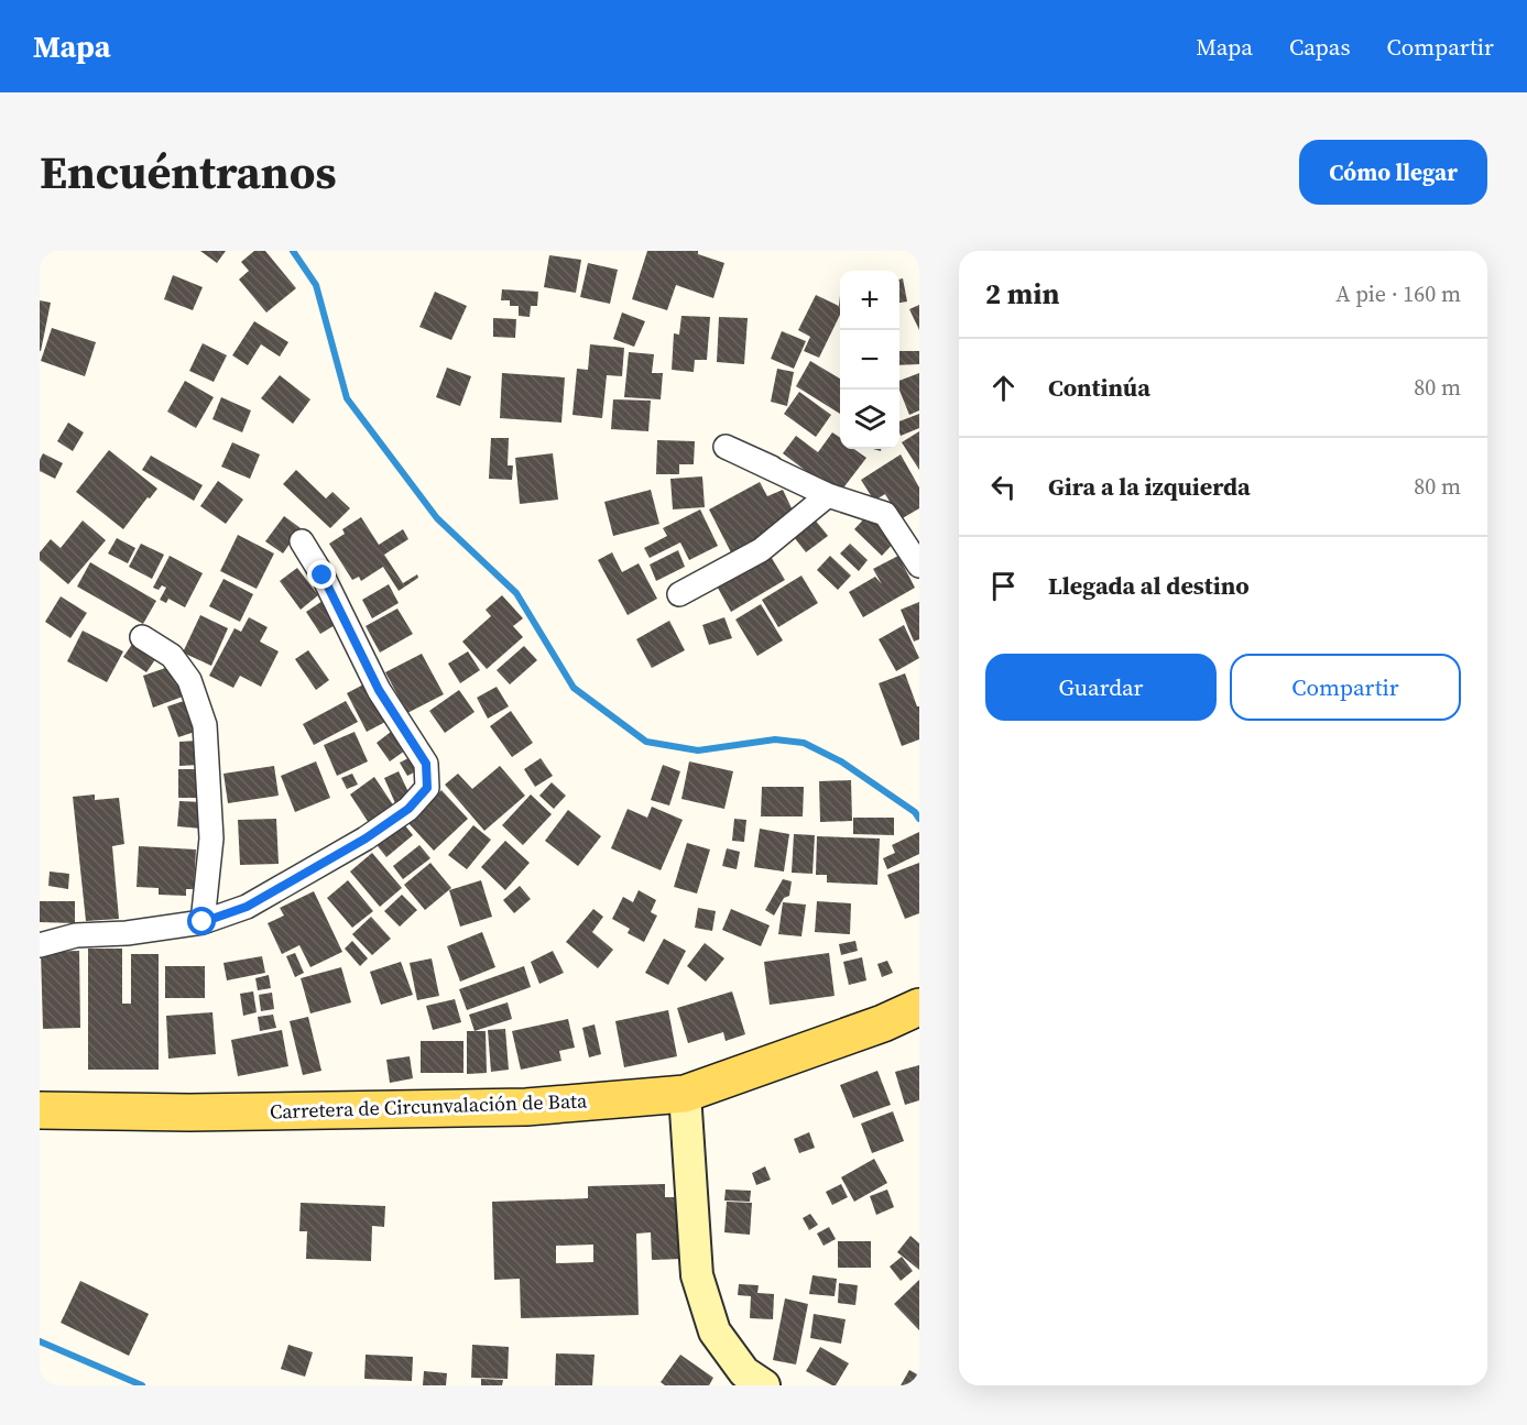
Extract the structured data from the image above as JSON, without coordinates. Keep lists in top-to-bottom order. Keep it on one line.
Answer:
{"streets":{"main road":["Carretera de Circunvalación de Bata"]},"page":{"header":"Mapa","nav":["Mapa","Capas","Compartir"],"title":"Encuéntranos","buttons":["Cómo llegar",["Guardar","Compartir"]],"heading":["2 min","A pie · 160 m"],"map_buttons":["+","−"],"list":[["Continúa","80 m"],["Gira a la izquierda","80 m"],"Llegada al destino"]}}
